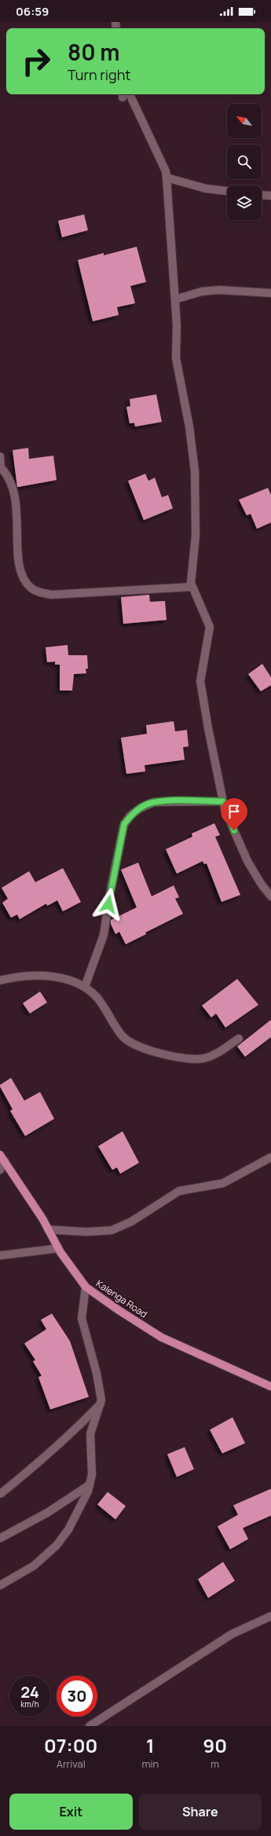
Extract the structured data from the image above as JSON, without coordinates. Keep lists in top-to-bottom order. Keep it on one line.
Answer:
{"streets":{"main road":["Kalenga Road"]},"north":"top left","page":{"status":"06:59","turn":["80 m","Turn right"],"speed":"24 km/h","limit":"30","eta":["07:00","Arrival","1","min","90","m"],"buttons":["Exit","Share"]}}
